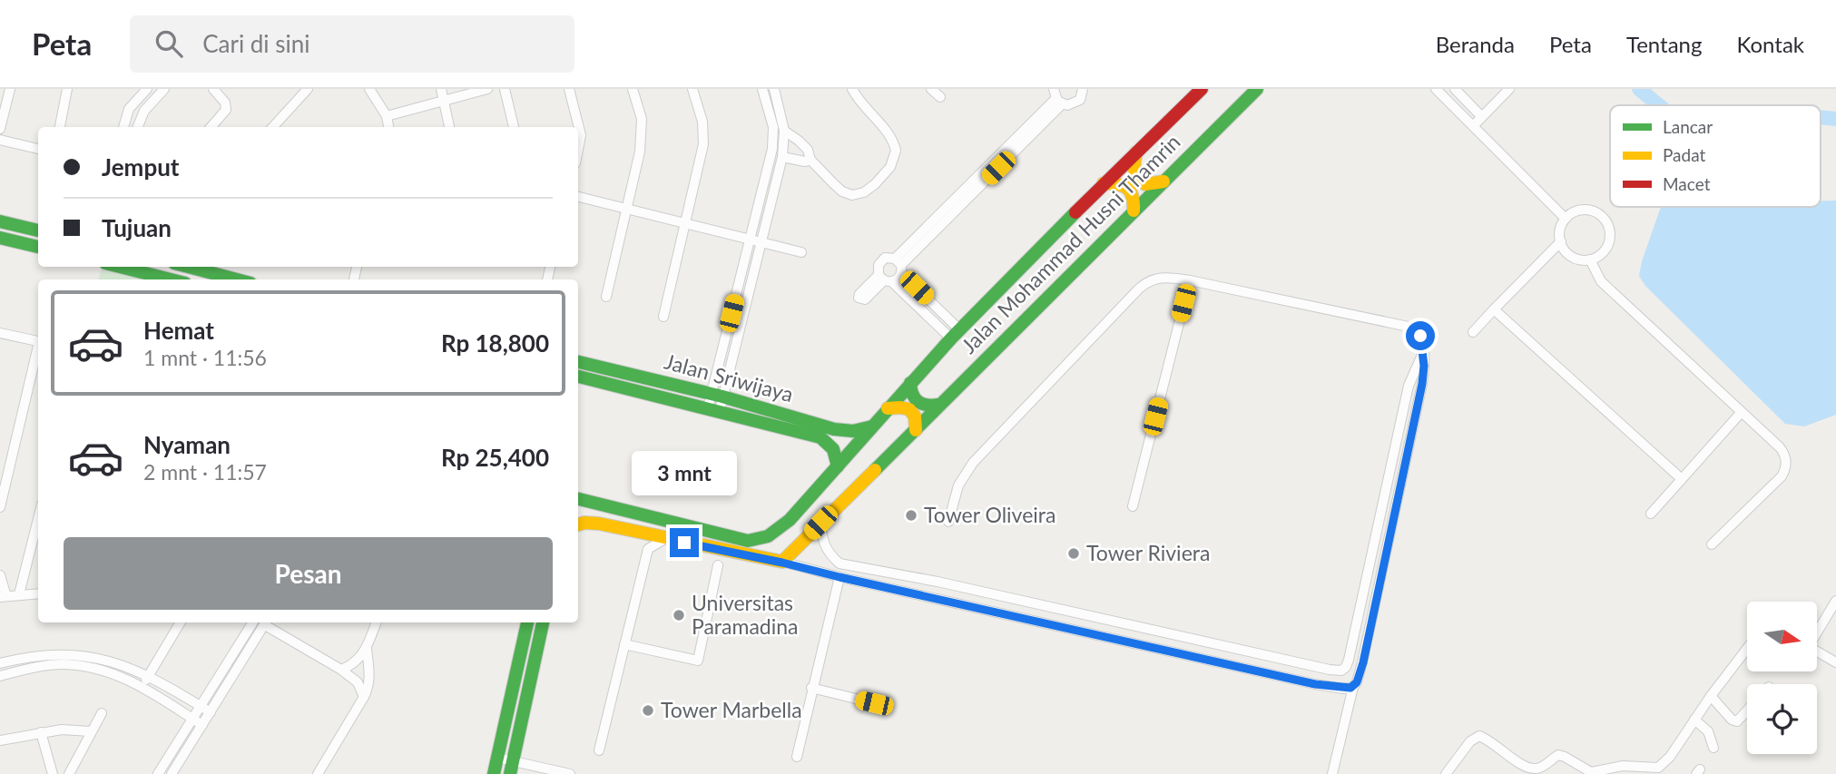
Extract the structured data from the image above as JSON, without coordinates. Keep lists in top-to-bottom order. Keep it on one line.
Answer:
{"streets":{"street":["Jalan Mohammad Husni Thamrin","Jalan Sriwijaya"]},"crossings":[["Jalan Mohammad Husni Thamrin","Jalan Sriwijaya"]],"places":["Tower Oliveira","Tower Riviera","Universitas Paramadina","Tower Marbella"],"legend":["Lancar","Padat","Macet"],"north":"right","page":{"header":"Peta","search":"Cari di sini","nav":["Beranda","Peta","Tentang","Kontak"],"banner":["Jemput","Tujuan"],"list":[{"name":"Hemat","note":"1 mnt · 11:56","value":"Rp 18,800"},{"name":"Nyaman","note":"2 mnt · 11:57","value":"Rp 25,400"}],"bubble":"3 mnt","buttons":"Pesan"}}
